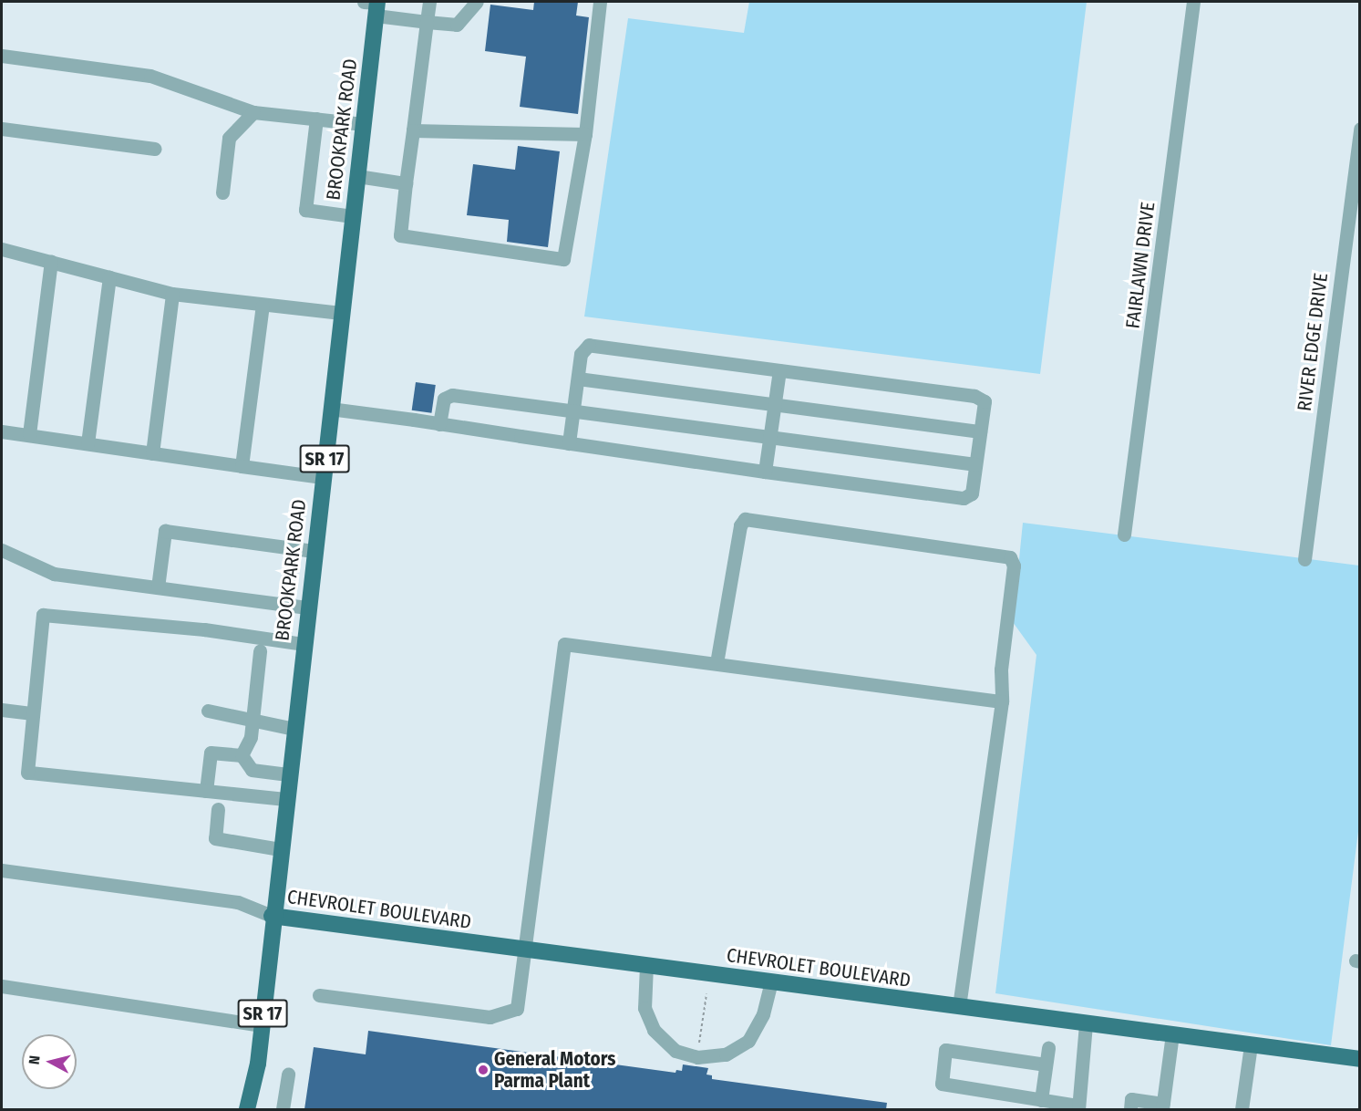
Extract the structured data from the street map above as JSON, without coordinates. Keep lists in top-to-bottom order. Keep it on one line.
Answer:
{"streets":{"main road":["BROOKPARK ROAD","SR 17","CHEVROLET BOULEVARD"],"street":["FAIRLAWN DRIVE","RIVER EDGE DRIVE"]},"crossings":[["BROOKPARK ROAD","CHEVROLET BOULEVARD"]],"places":["General Motors Parma Plant"],"north":"left"}
